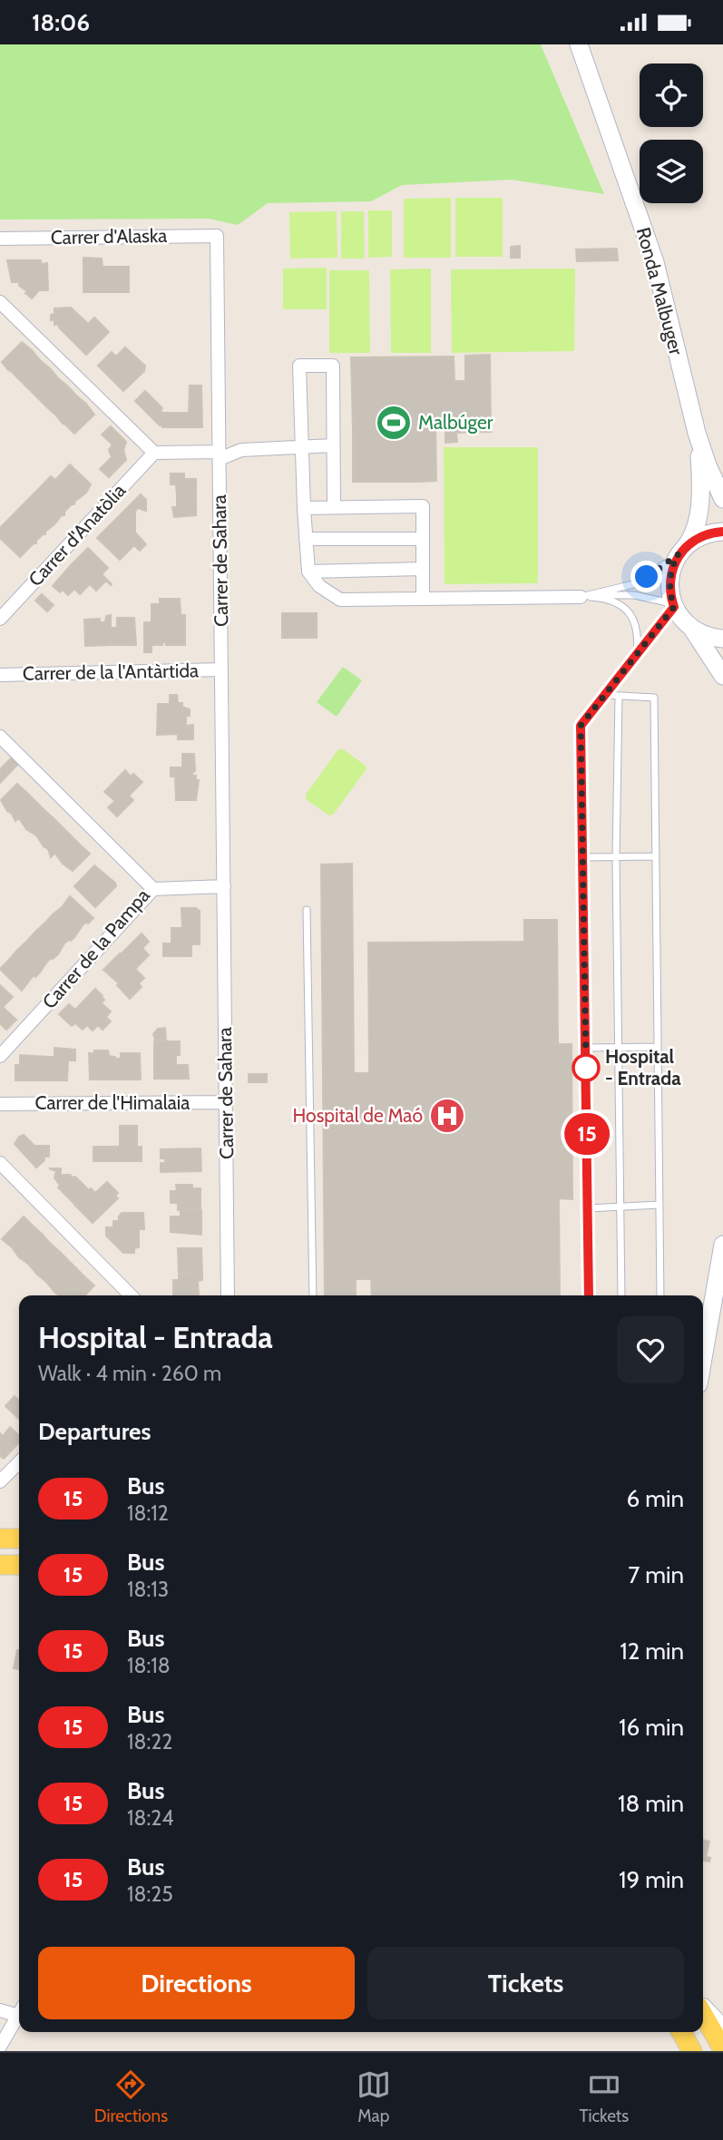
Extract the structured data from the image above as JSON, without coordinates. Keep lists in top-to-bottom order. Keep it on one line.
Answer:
{"streets":{"street":["Carrer d'Alaska","Ronda Malbuger","Carrer d'Anatòlia","Carrer de Sahara","Carrer de la l'Antàrtida","Carrer de la Pampa","Carrer de l'Himalaia"]},"crossings":[["Carrer d'Alaska","Carrer de Sahara"],["Carrer de Sahara","Carrer de la l'Antàrtida"],["Carrer de Sahara","Carrer de l'Himalaia"]],"places":{"sports":["Malbúger"],"other":["Hospital - Entrada"],"hospital":["Hospital de Maó"]},"lines":["bus line 15"],"page":{"status":"18:06","on_map":"15","heading":[["Hospital - Entrada","Walk · 4 min · 260 m"],"Departures"],"list":[{"mark":"15","name":"Bus","note":"18:12","value":"6 min"},{"mark":"15","name":"Bus","note":"18:13","value":"7 min"},{"mark":"15","name":"Bus","note":"18:18","value":"12 min"},{"mark":"15","name":"Bus","note":"18:22","value":"16 min"},{"mark":"15","name":"Bus","note":"18:24","value":"18 min"},{"mark":"15","name":"Bus","note":"18:25","value":"19 min"}],"buttons":["Directions","Tickets"],"tabs":["Directions","Map","Tickets"]}}
